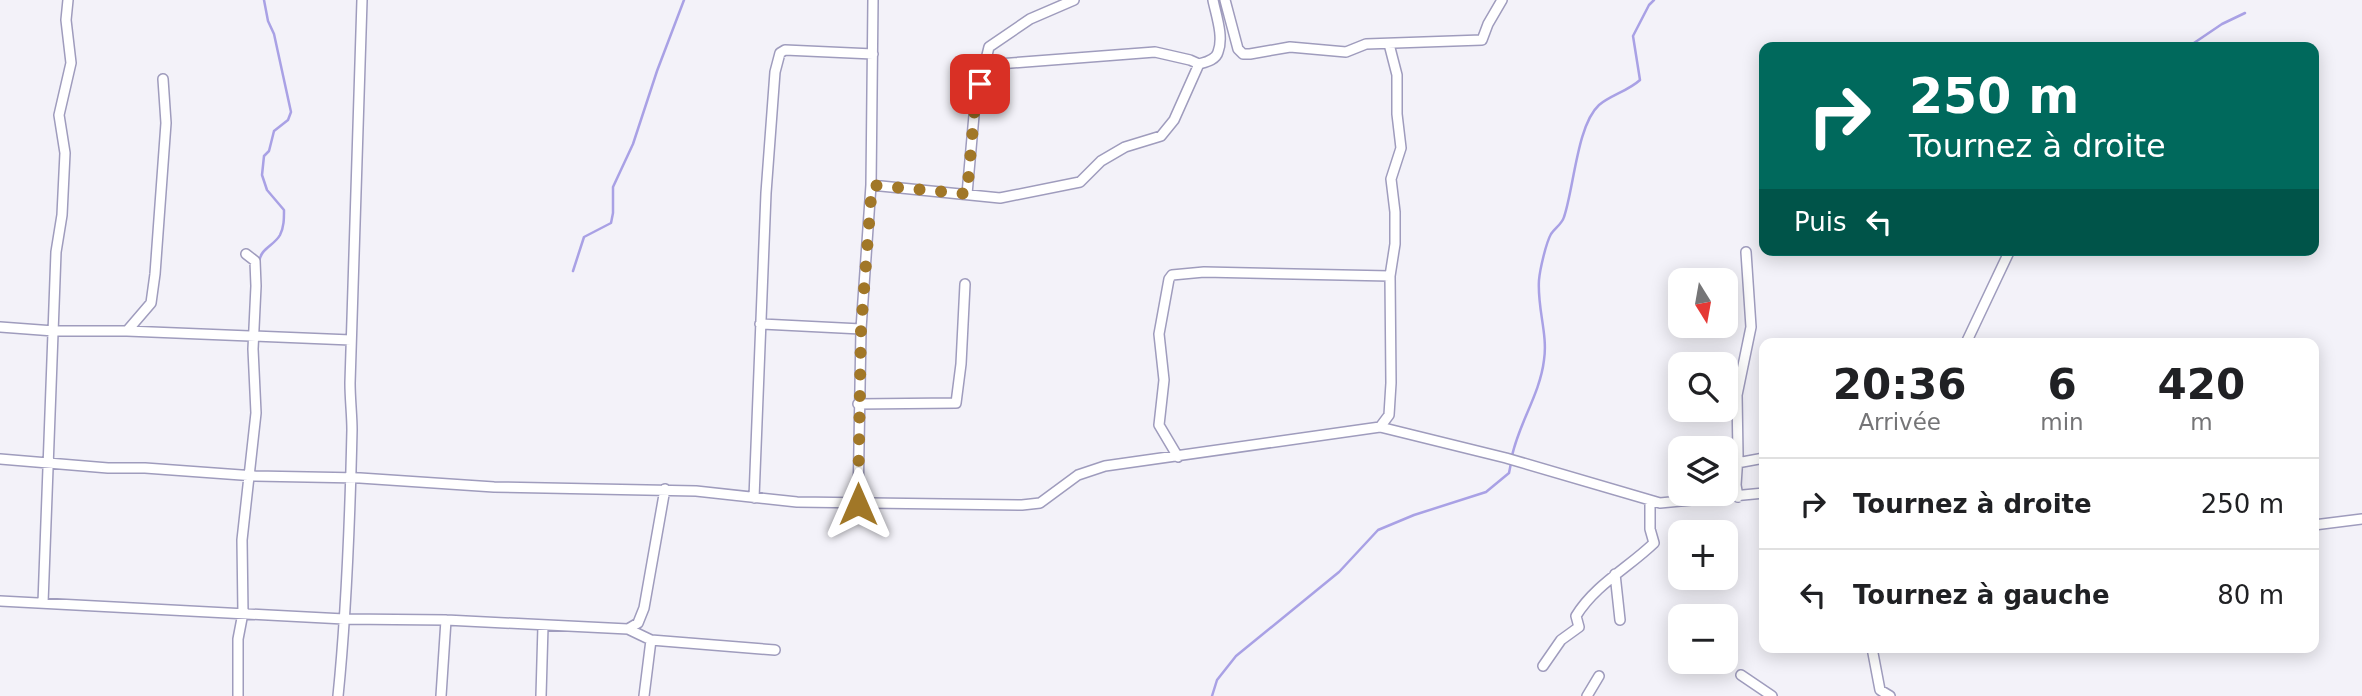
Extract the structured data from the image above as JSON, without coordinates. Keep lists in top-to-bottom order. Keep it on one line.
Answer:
{"north":"bottom","page":{"turn":["250 m","Tournez à droite"],"then":"Puis","map_buttons":["+","−"],"eta":["20:36","Arrivée","6","min","420","m"],"list":[{"name":"Tournez à droite","value":"250 m"},{"name":"Tournez à gauche","value":"80 m"}]}}
